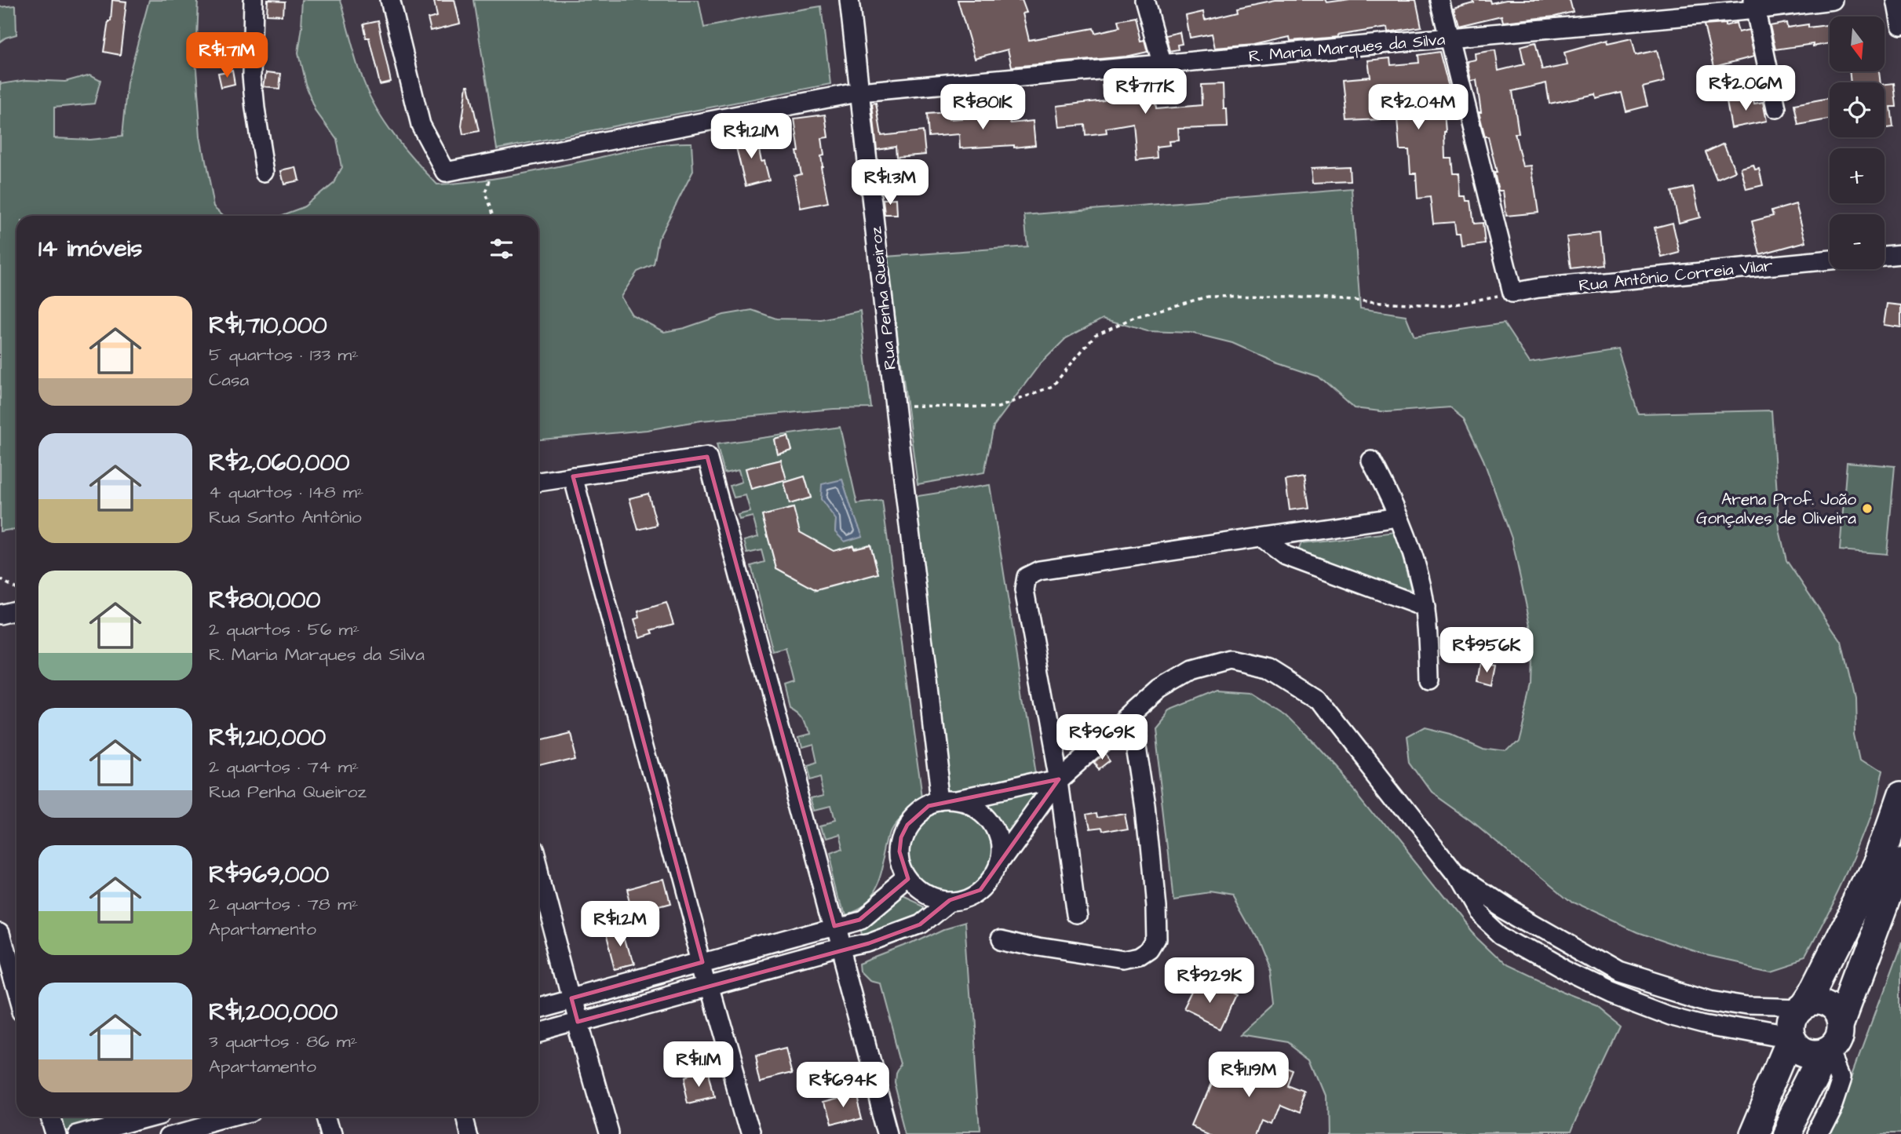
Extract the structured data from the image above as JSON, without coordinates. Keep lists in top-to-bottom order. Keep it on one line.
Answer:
{"streets":{"street":["R. Maria Marques da Silva","Rua Antônio Correia Vilar","Rua Penha Queiroz"]},"crossings":[["R. Maria Marques da Silva","Rua Penha Queiroz"]],"places":["Arena Prof. João Gonçalves de Oliveira"],"north":"bottom","page":{"map_buttons":["+","−"],"price":["R$1.71M","R$2.06M","R$717K","R$801K","R$2.04M","R$1.21M","R$1.3M","R$956K","R$969K","R$1.2M","R$929K","R$1.1M","R$1.19M","R$694K"],"heading":"14 imóveis","list":[{"name":"R$1,710,000","note":"5 quartos · 133 m² · Casa"},{"name":"R$2,060,000","note":"4 quartos · 148 m² · Rua Santo Antônio"},{"name":"R$801,000","note":"2 quartos · 56 m² · R. Maria Marques da Silva"},{"name":"R$1,210,000","note":"2 quartos · 74 m² · Rua Penha Queiroz"},{"name":"R$969,000","note":"2 quartos · 78 m² · Apartamento"},{"name":"R$1,200,000","note":"3 quartos · 86 m² · Apartamento"}]}}
